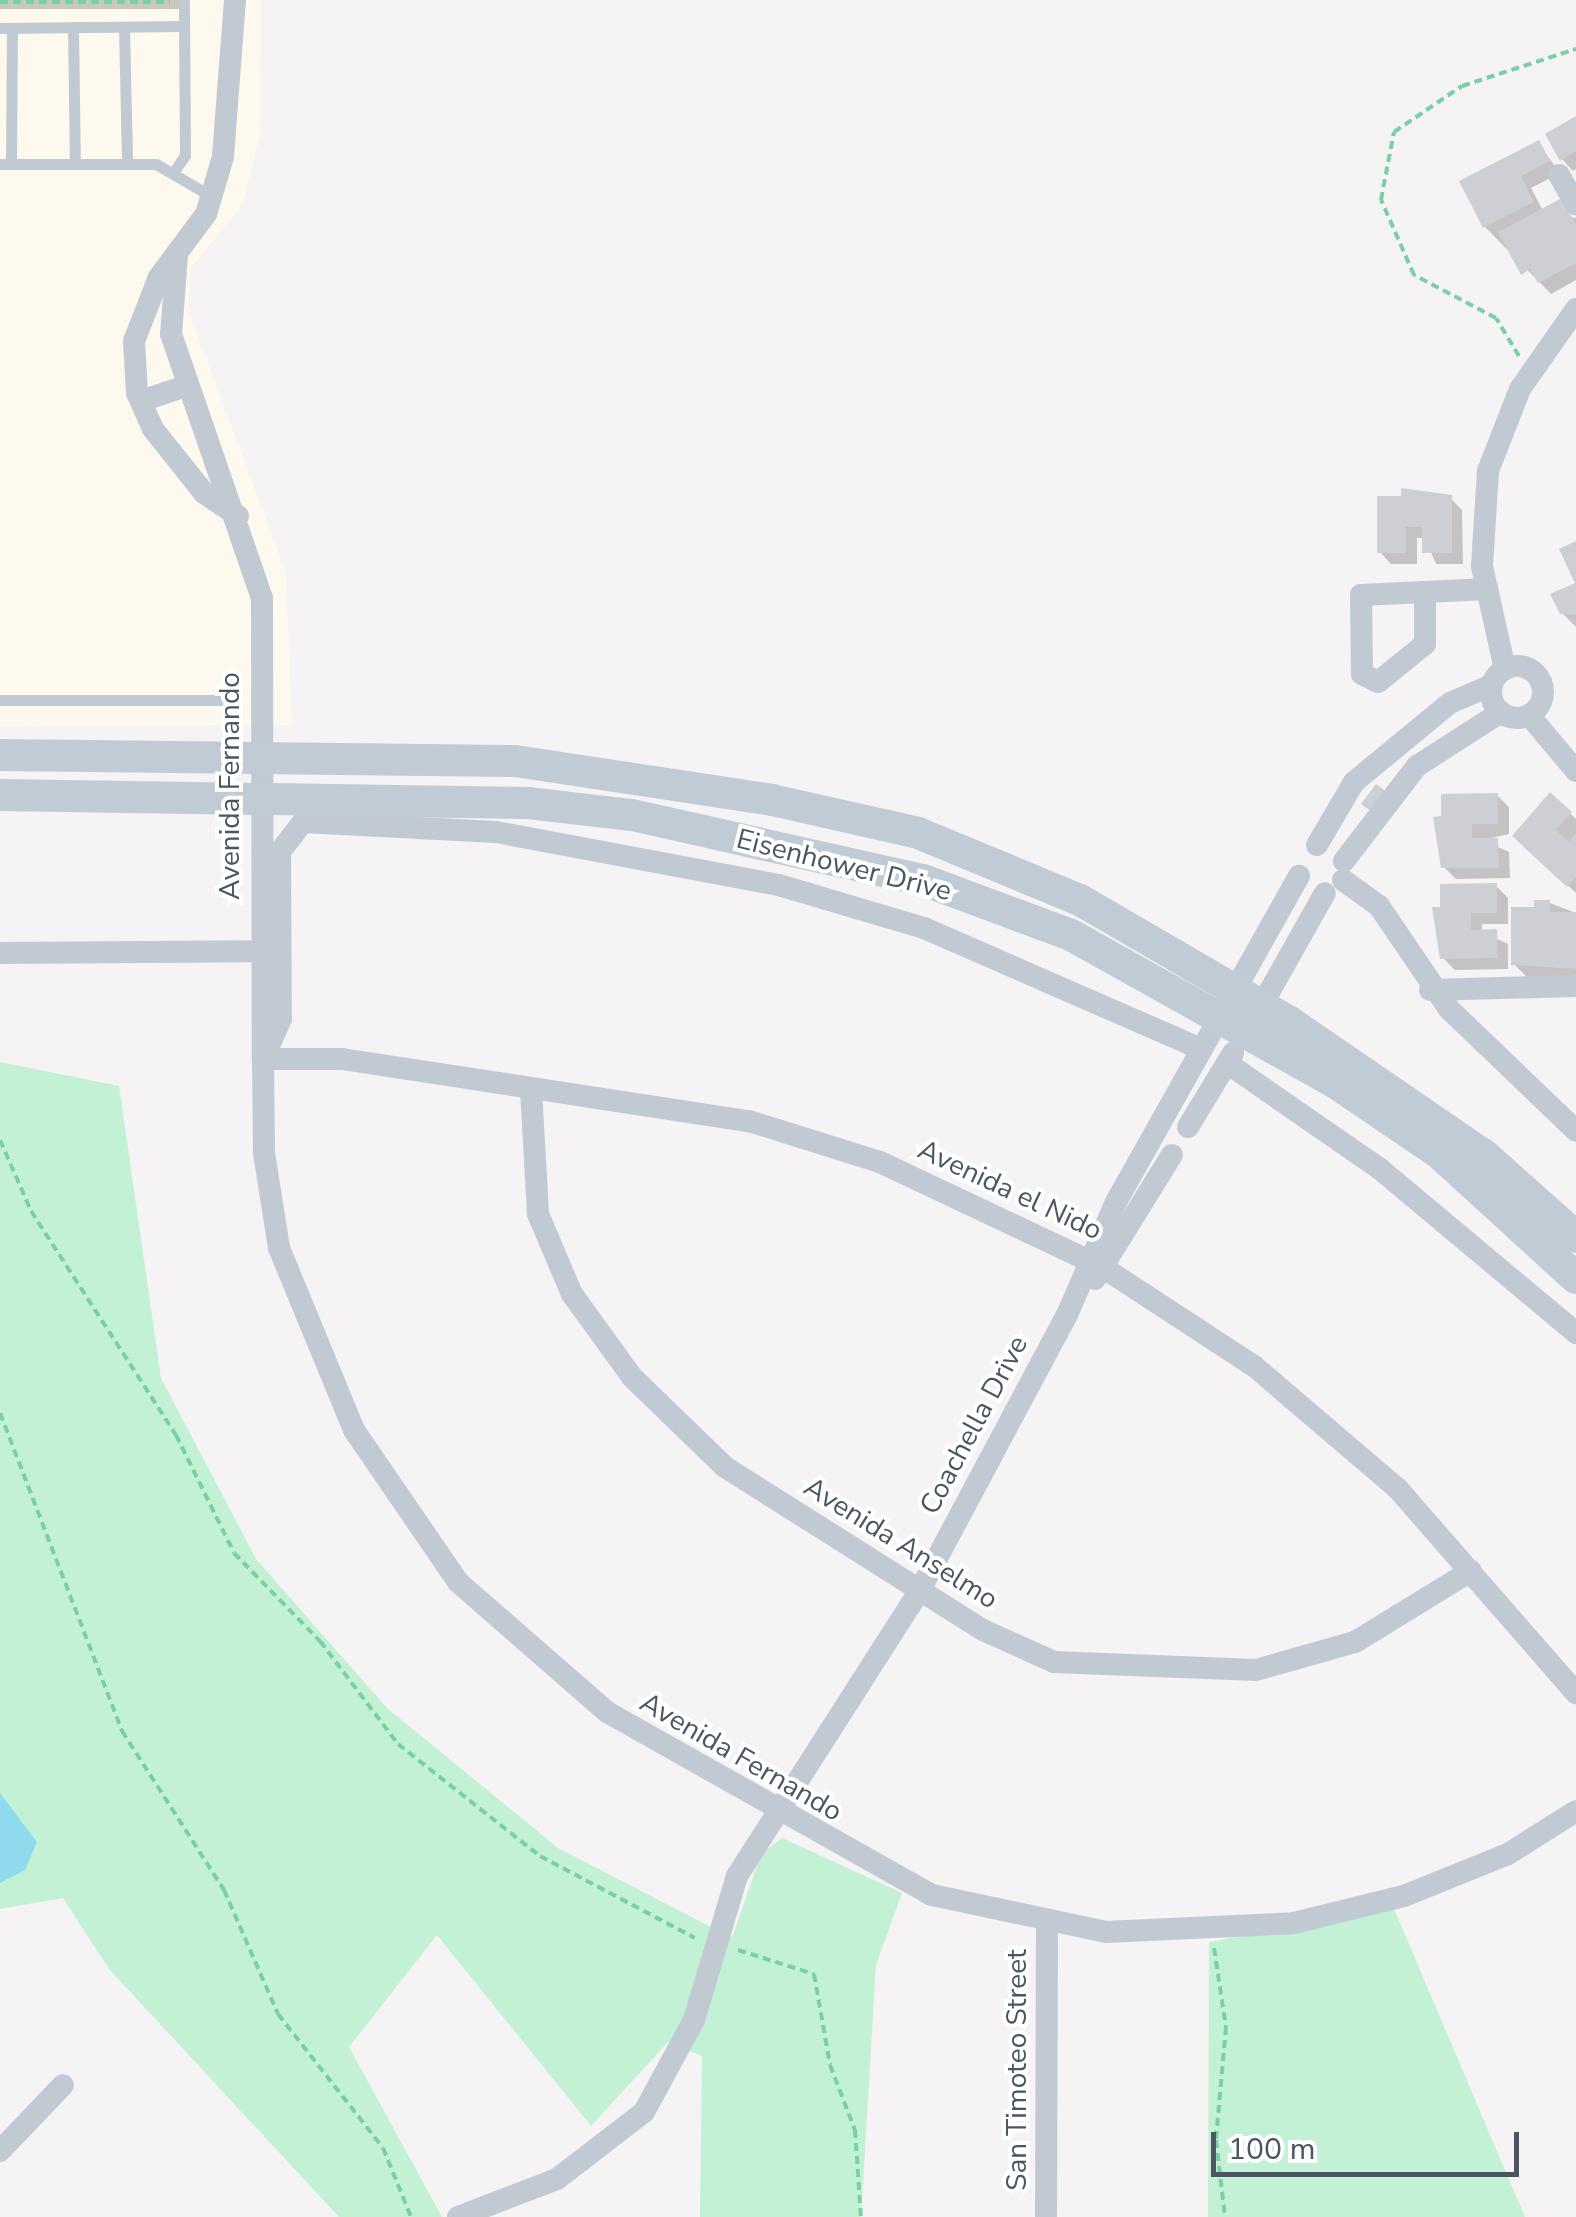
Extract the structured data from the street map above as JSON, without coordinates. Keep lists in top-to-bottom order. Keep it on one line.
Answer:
{"streets":{"main road":["Eisenhower Drive"],"street":["Avenida Fernando","Avenida el Nido","Coachella Drive","Avenida Anselmo","San Timoteo Street"]},"crossings":[["Avenida Fernando","Eisenhower Drive"],["Avenida Fernando","Avenida el Nido"],["Avenida Fernando","Coachella Drive"],["Avenida Fernando","San Timoteo Street"],["Eisenhower Drive","Coachella Drive"],["Avenida el Nido","Coachella Drive"],["Avenida el Nido","Avenida Anselmo"],["Coachella Drive","Avenida Anselmo"]],"scale_bar":"100 m"}
